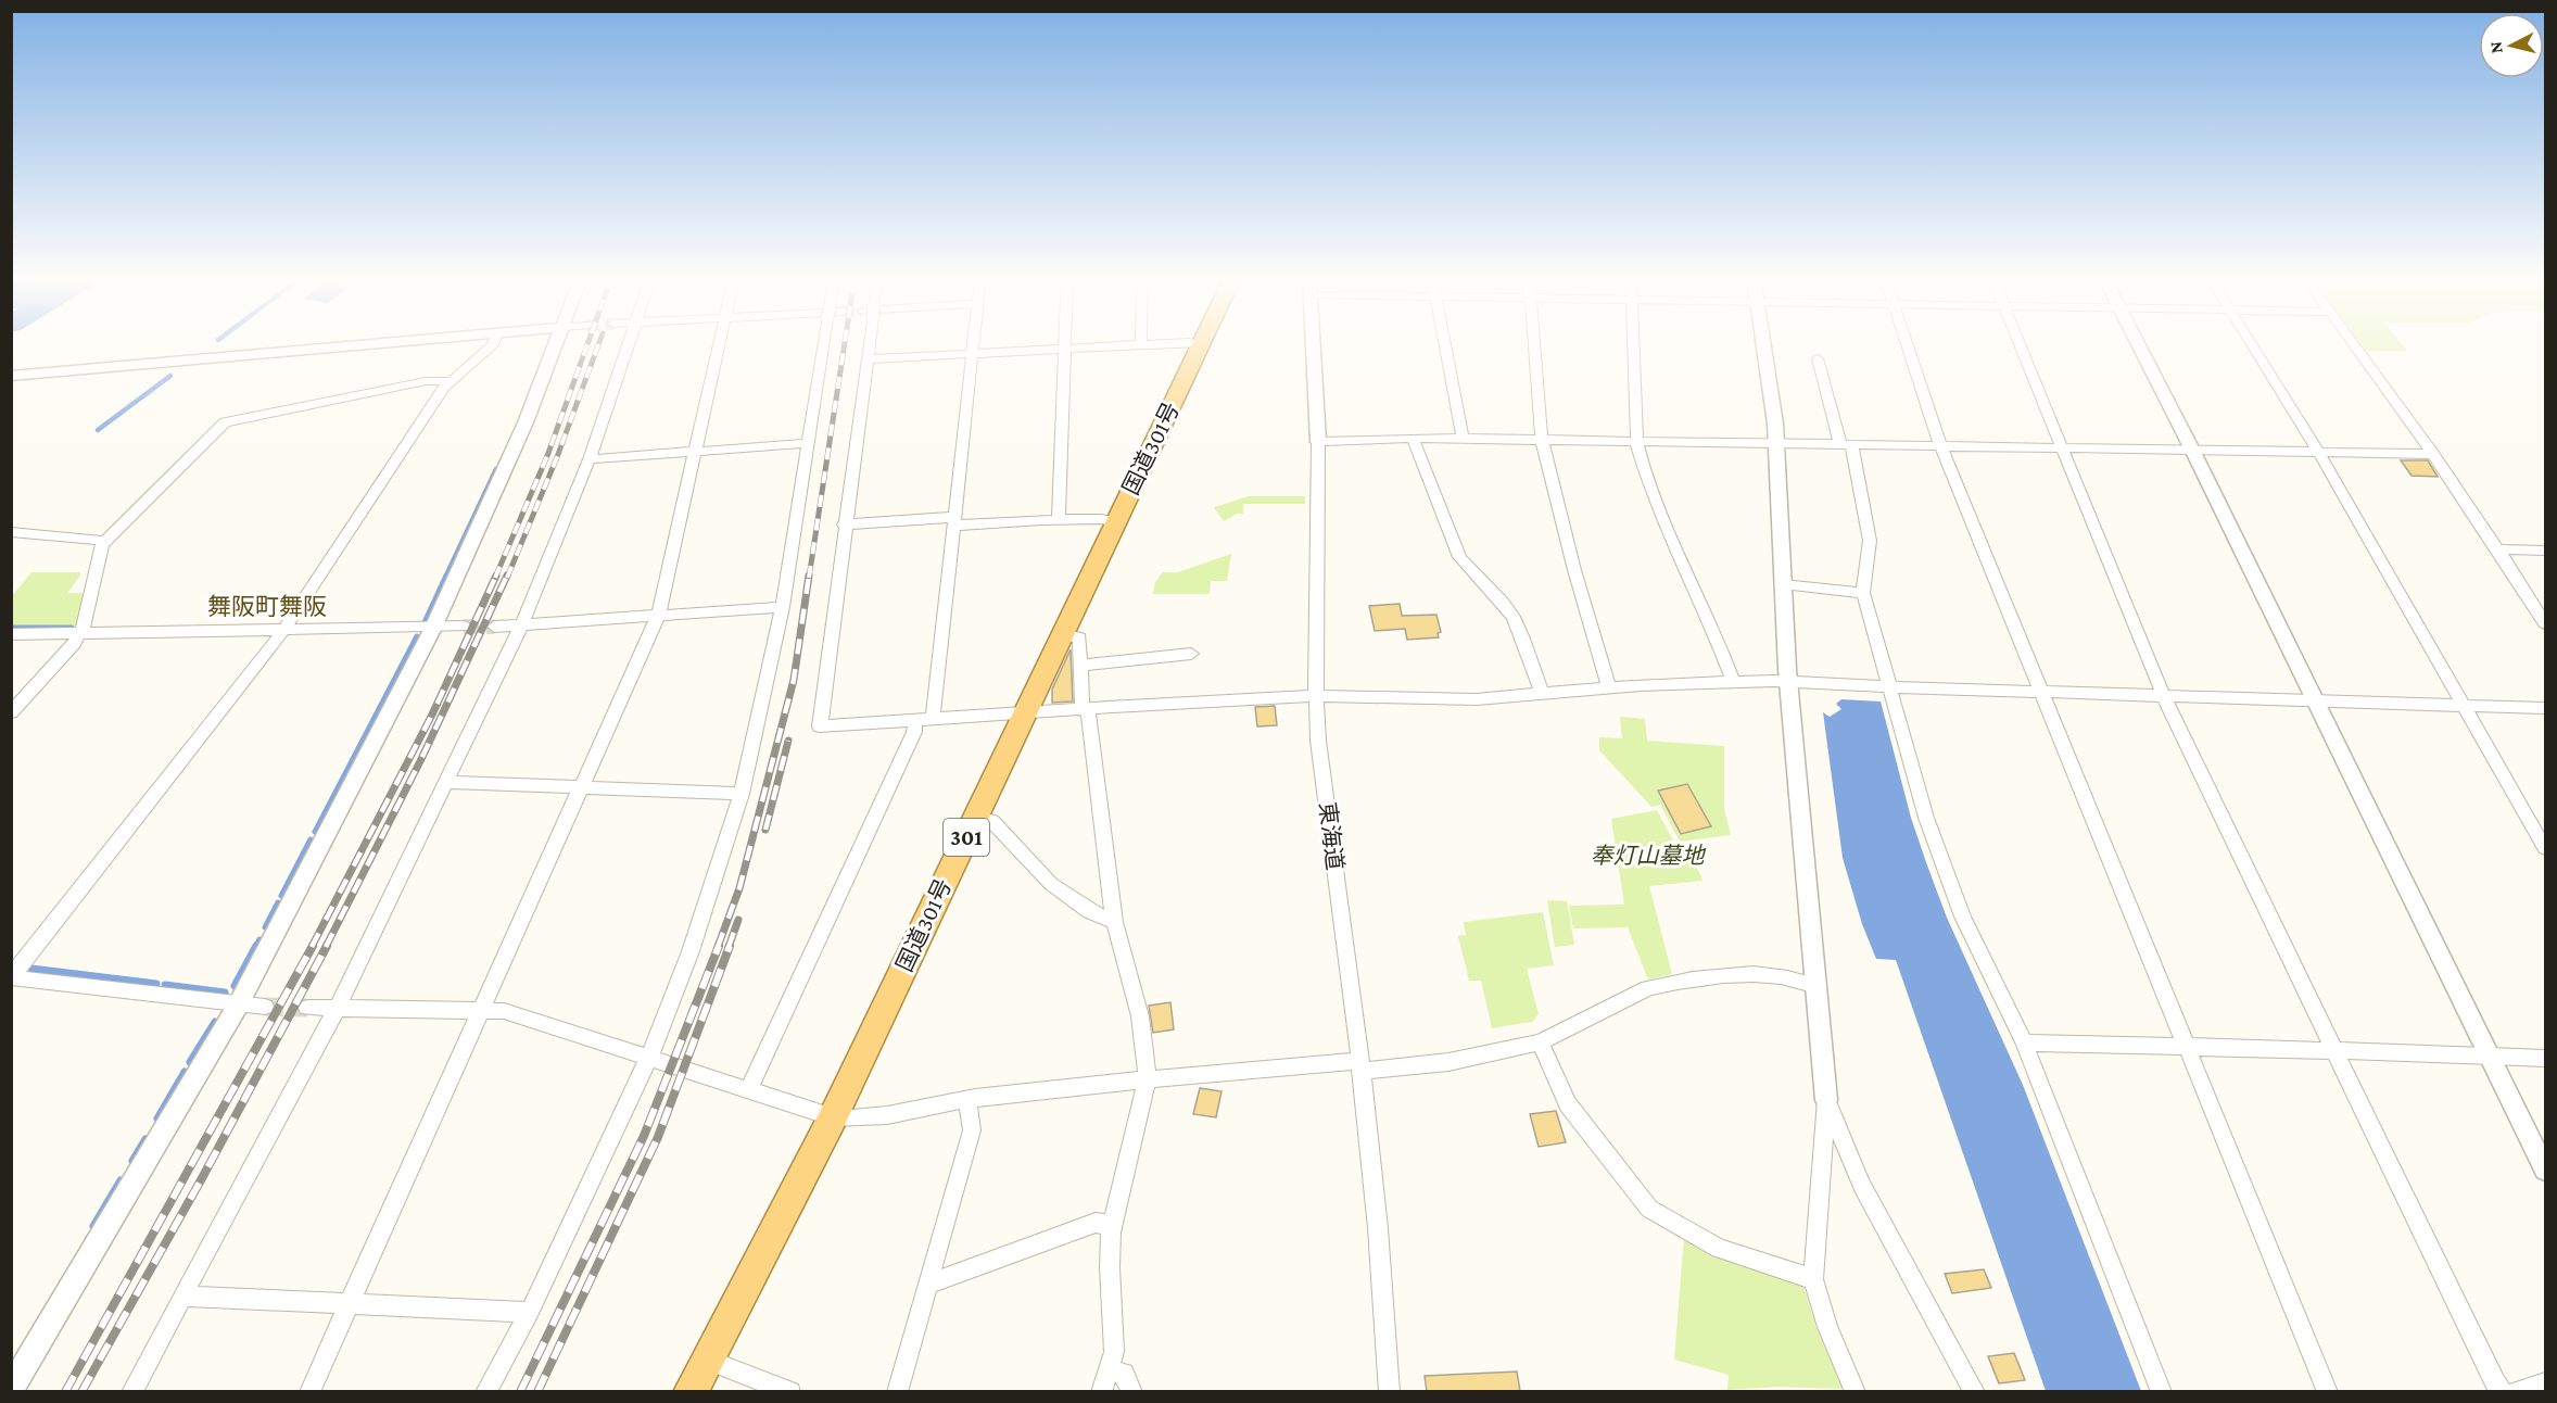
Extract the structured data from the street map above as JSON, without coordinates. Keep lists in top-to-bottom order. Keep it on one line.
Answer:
{"streets":{"highway":["国道301号","301"],"street":["東海道"]},"districts":["舞阪町舞阪"],"parks":["奉灯山墓地"],"north":"left"}
